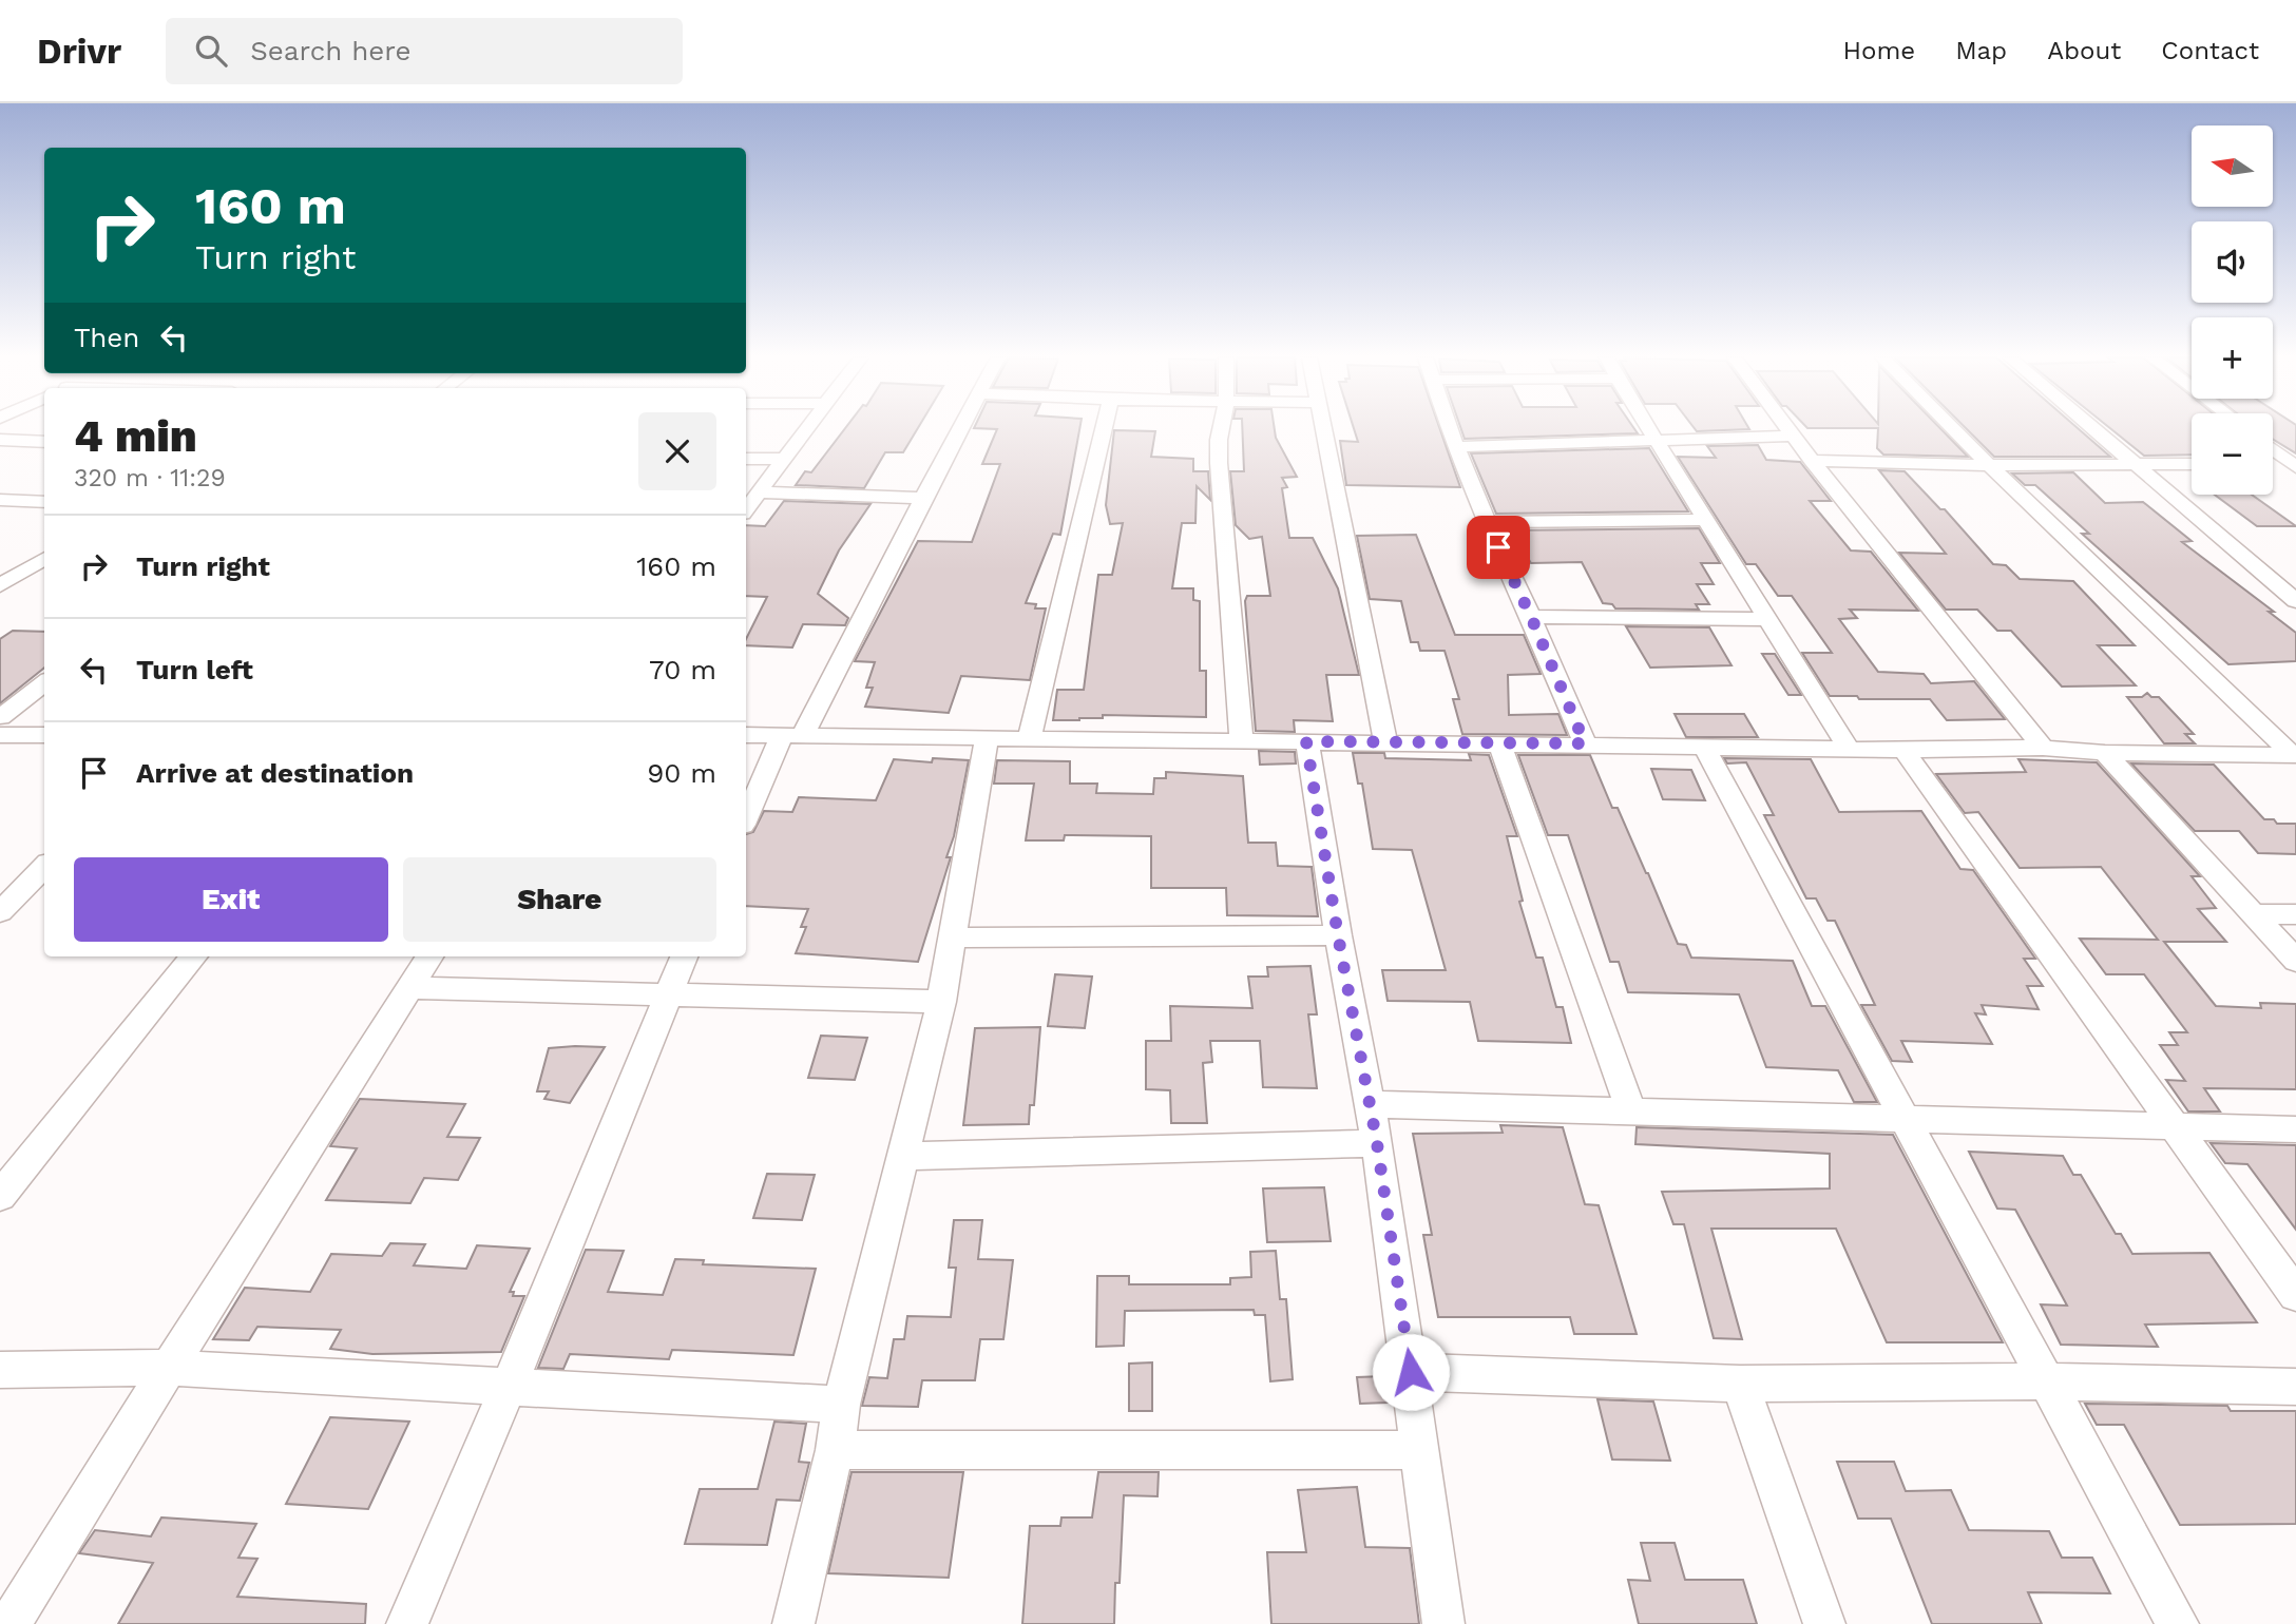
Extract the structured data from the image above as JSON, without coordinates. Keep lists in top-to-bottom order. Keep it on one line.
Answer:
{"north":"left","page":{"header":"Drivr","search":"Search here","nav":["Home","Map","About","Contact"],"map_buttons":["+","−"],"turn":["160 m","Turn right"],"then":"Then","heading":["4 min","320 m · 11:29"],"list":[{"name":"Turn right","value":"160 m"},{"name":"Turn left","value":"70 m"},{"name":"Arrive at destination","value":"90 m"}],"buttons":["Exit","Share"]}}
